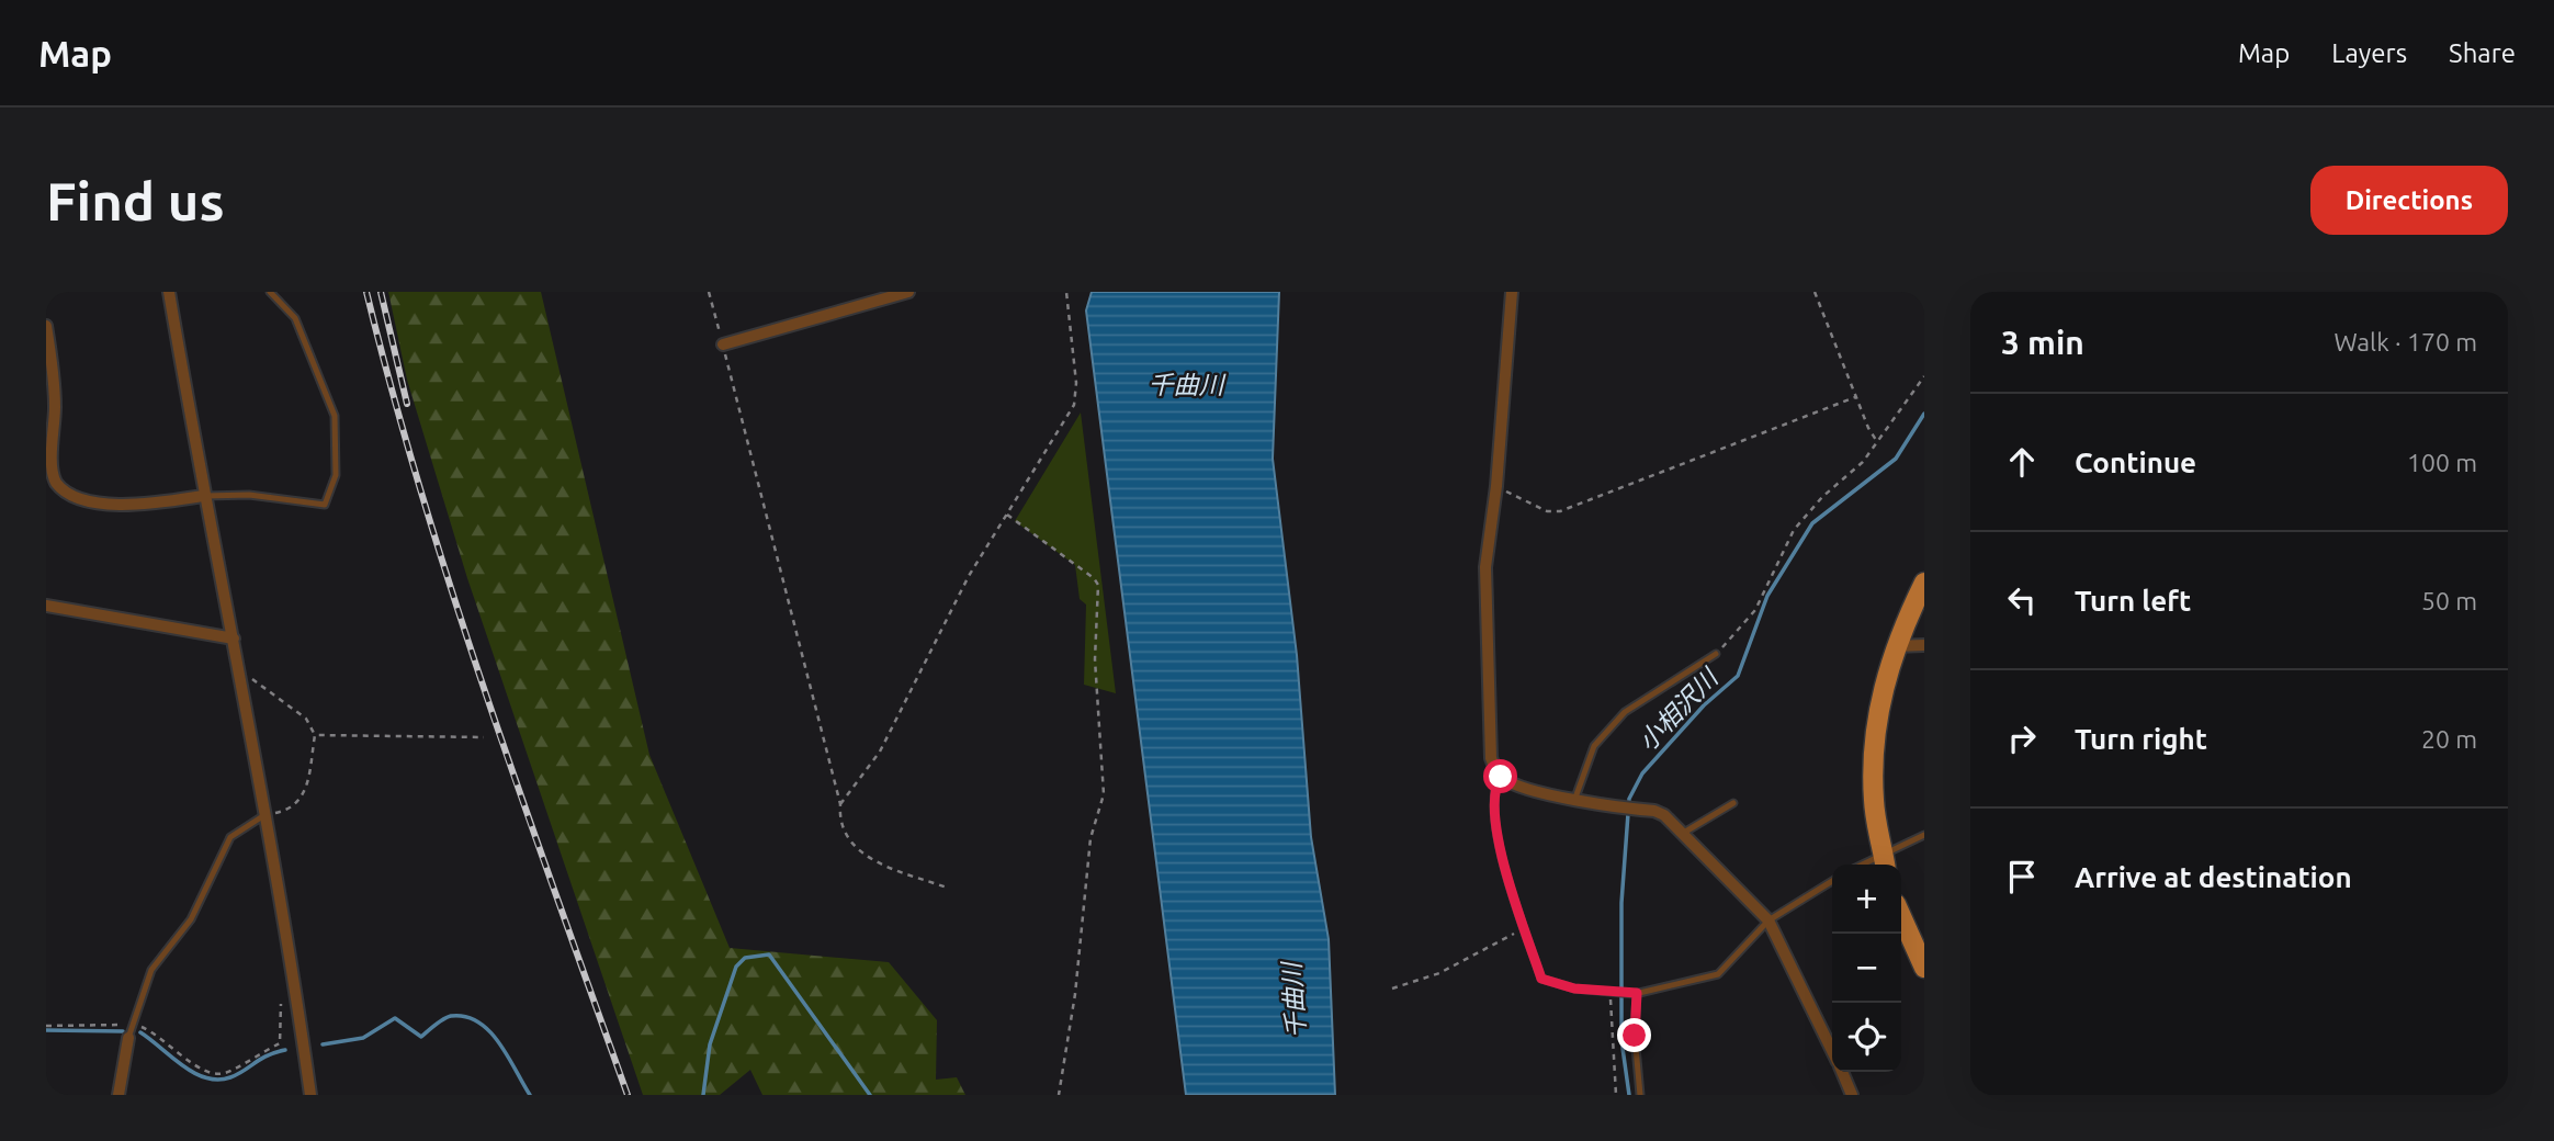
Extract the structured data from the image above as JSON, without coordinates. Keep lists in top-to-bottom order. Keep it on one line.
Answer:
{"water":["千曲川","小相沢川"],"page":{"header":"Map","nav":["Map","Layers","Share"],"buttons":"Directions","title":"Find us","heading":["3 min","Walk · 170 m"],"list":[["Continue","100 m"],["Turn left","50 m"],["Turn right","20 m"],"Arrive at destination"],"map_buttons":["+","−"]}}
